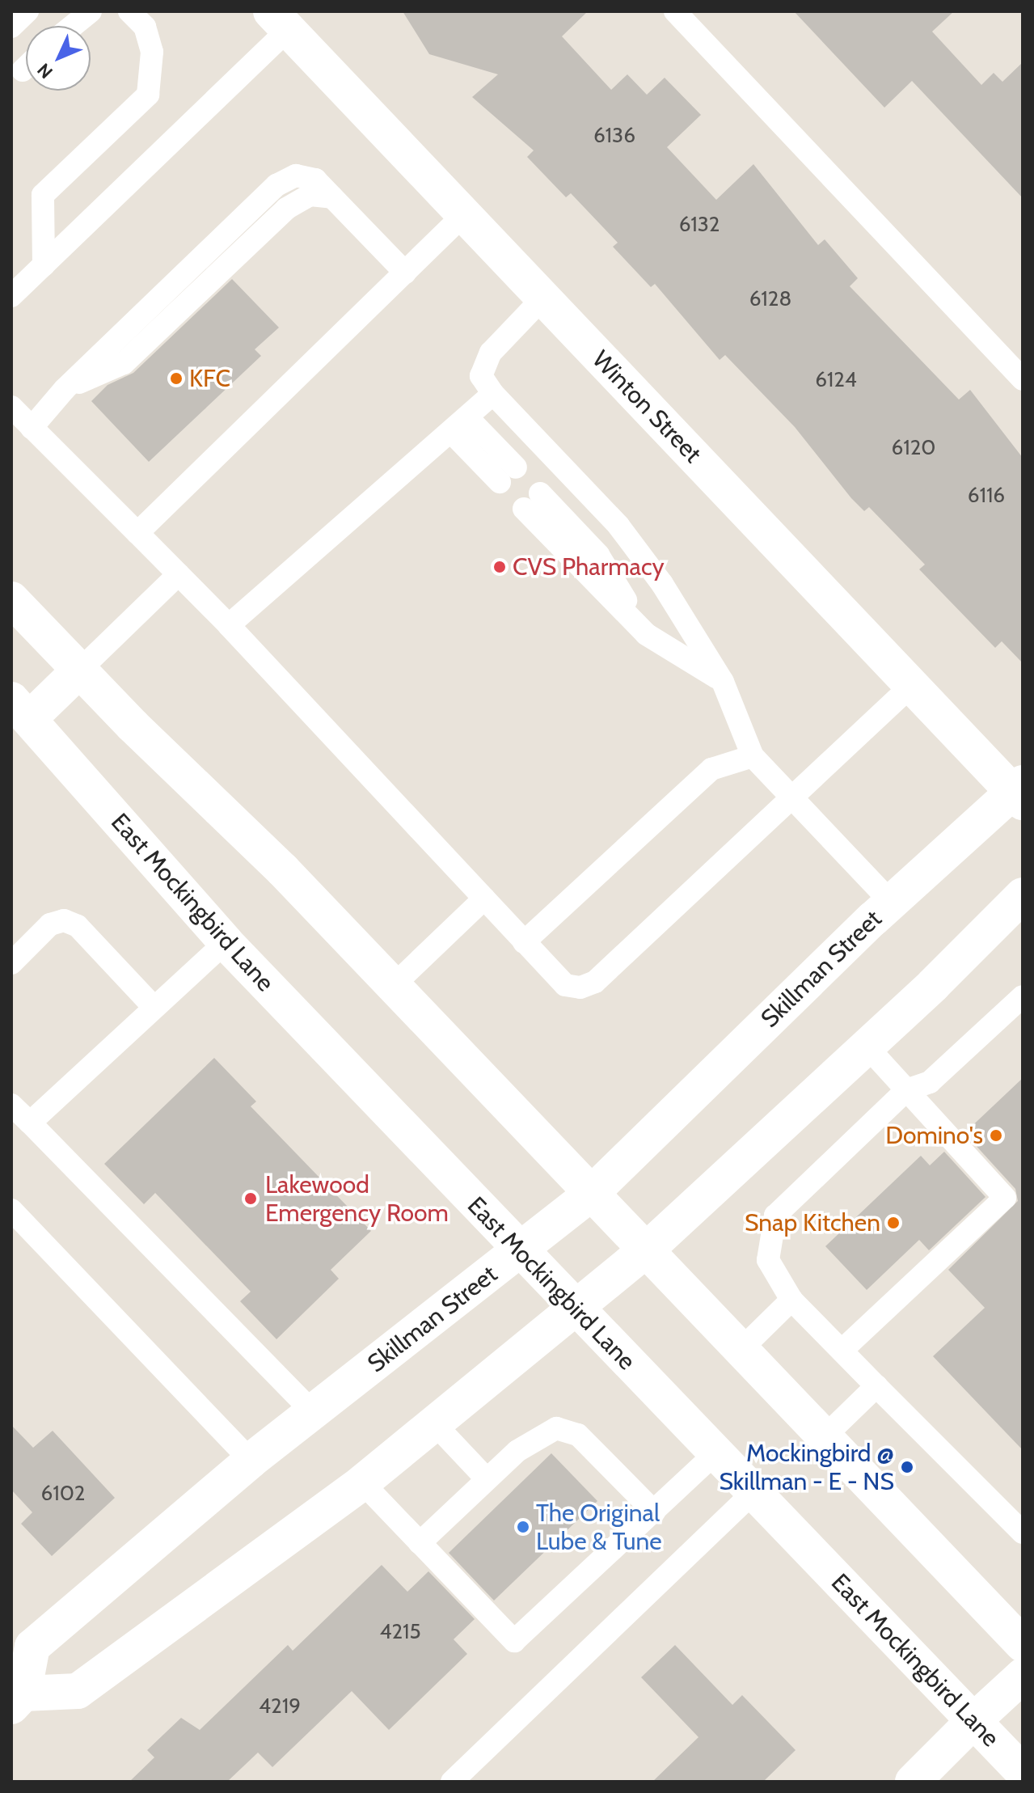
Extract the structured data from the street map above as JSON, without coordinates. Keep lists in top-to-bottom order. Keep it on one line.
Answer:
{"streets":{"main road":["Winton Street","East Mockingbird Lane","Skillman Street"]},"crossings":[["Winton Street","Skillman Street"],["East Mockingbird Lane","Skillman Street"]],"places":["KFC","CVS Pharmacy","Domino's","Lakewood Emergency Room","Snap Kitchen","Mockingbird @ Skillman - E - NS","The Original Lube & Tune"],"house_numbers":["6136","6132","6128","6124","6120","6116","6102","4215","4219"],"north":"bottom left"}
